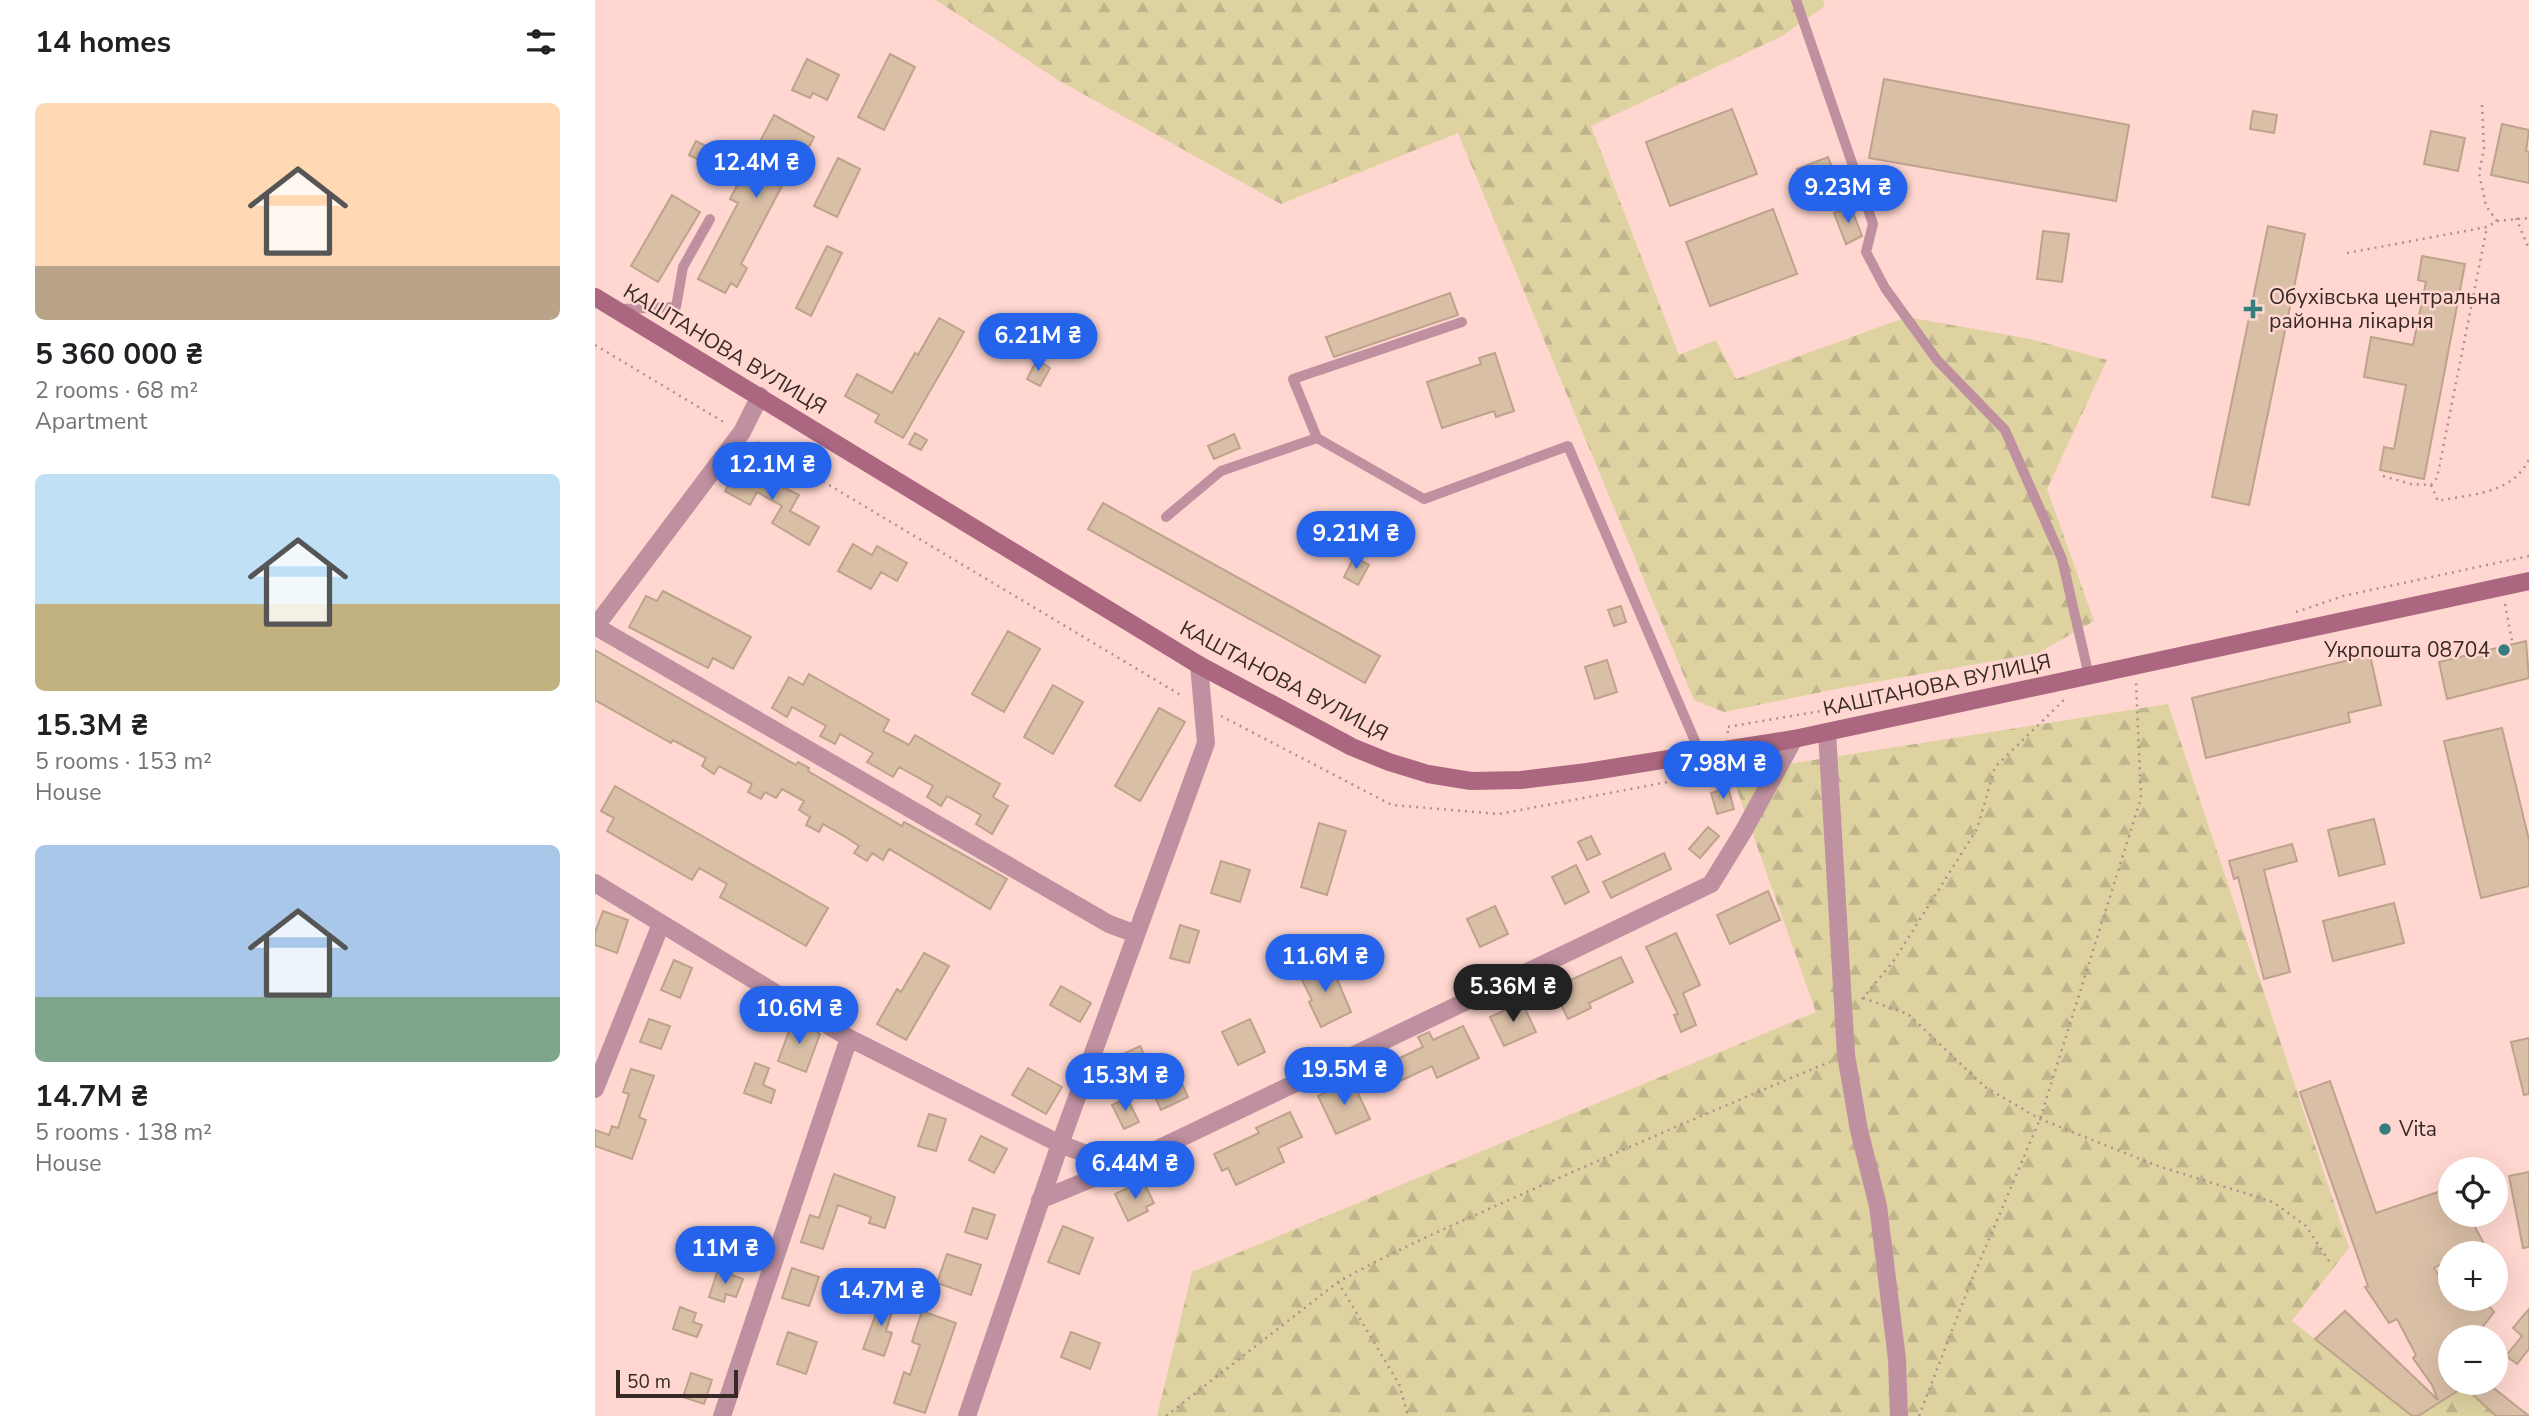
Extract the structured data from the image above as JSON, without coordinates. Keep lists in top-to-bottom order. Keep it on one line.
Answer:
{"streets":{"main road":["КАШТАНОВА ВУЛИЦЯ"]},"places":{"health":["Обухівська центральна районна лікарня"],"other":["Укрпошта 08704","Vita"]},"scale_bar":"50 m","page":{"heading":"14 homes","list":[{"name":"5 360 000 ₴","note":"2 rooms · 68 m² · Apartment"},{"name":"15.3M ₴","note":"5 rooms · 153 m² · House"},{"name":"14.7M ₴","note":"5 rooms · 138 m² · House"}],"price":["12.4M ₴","9.23M ₴","6.21M ₴","12.1M ₴","9.21M ₴","7.98M ₴","11.6M ₴","5.36M ₴","10.6M ₴","19.5M ₴","15.3M ₴","6.44M ₴","11M ₴","14.7M ₴"],"map_buttons":["+","−"],"scale":"50 m"}}
